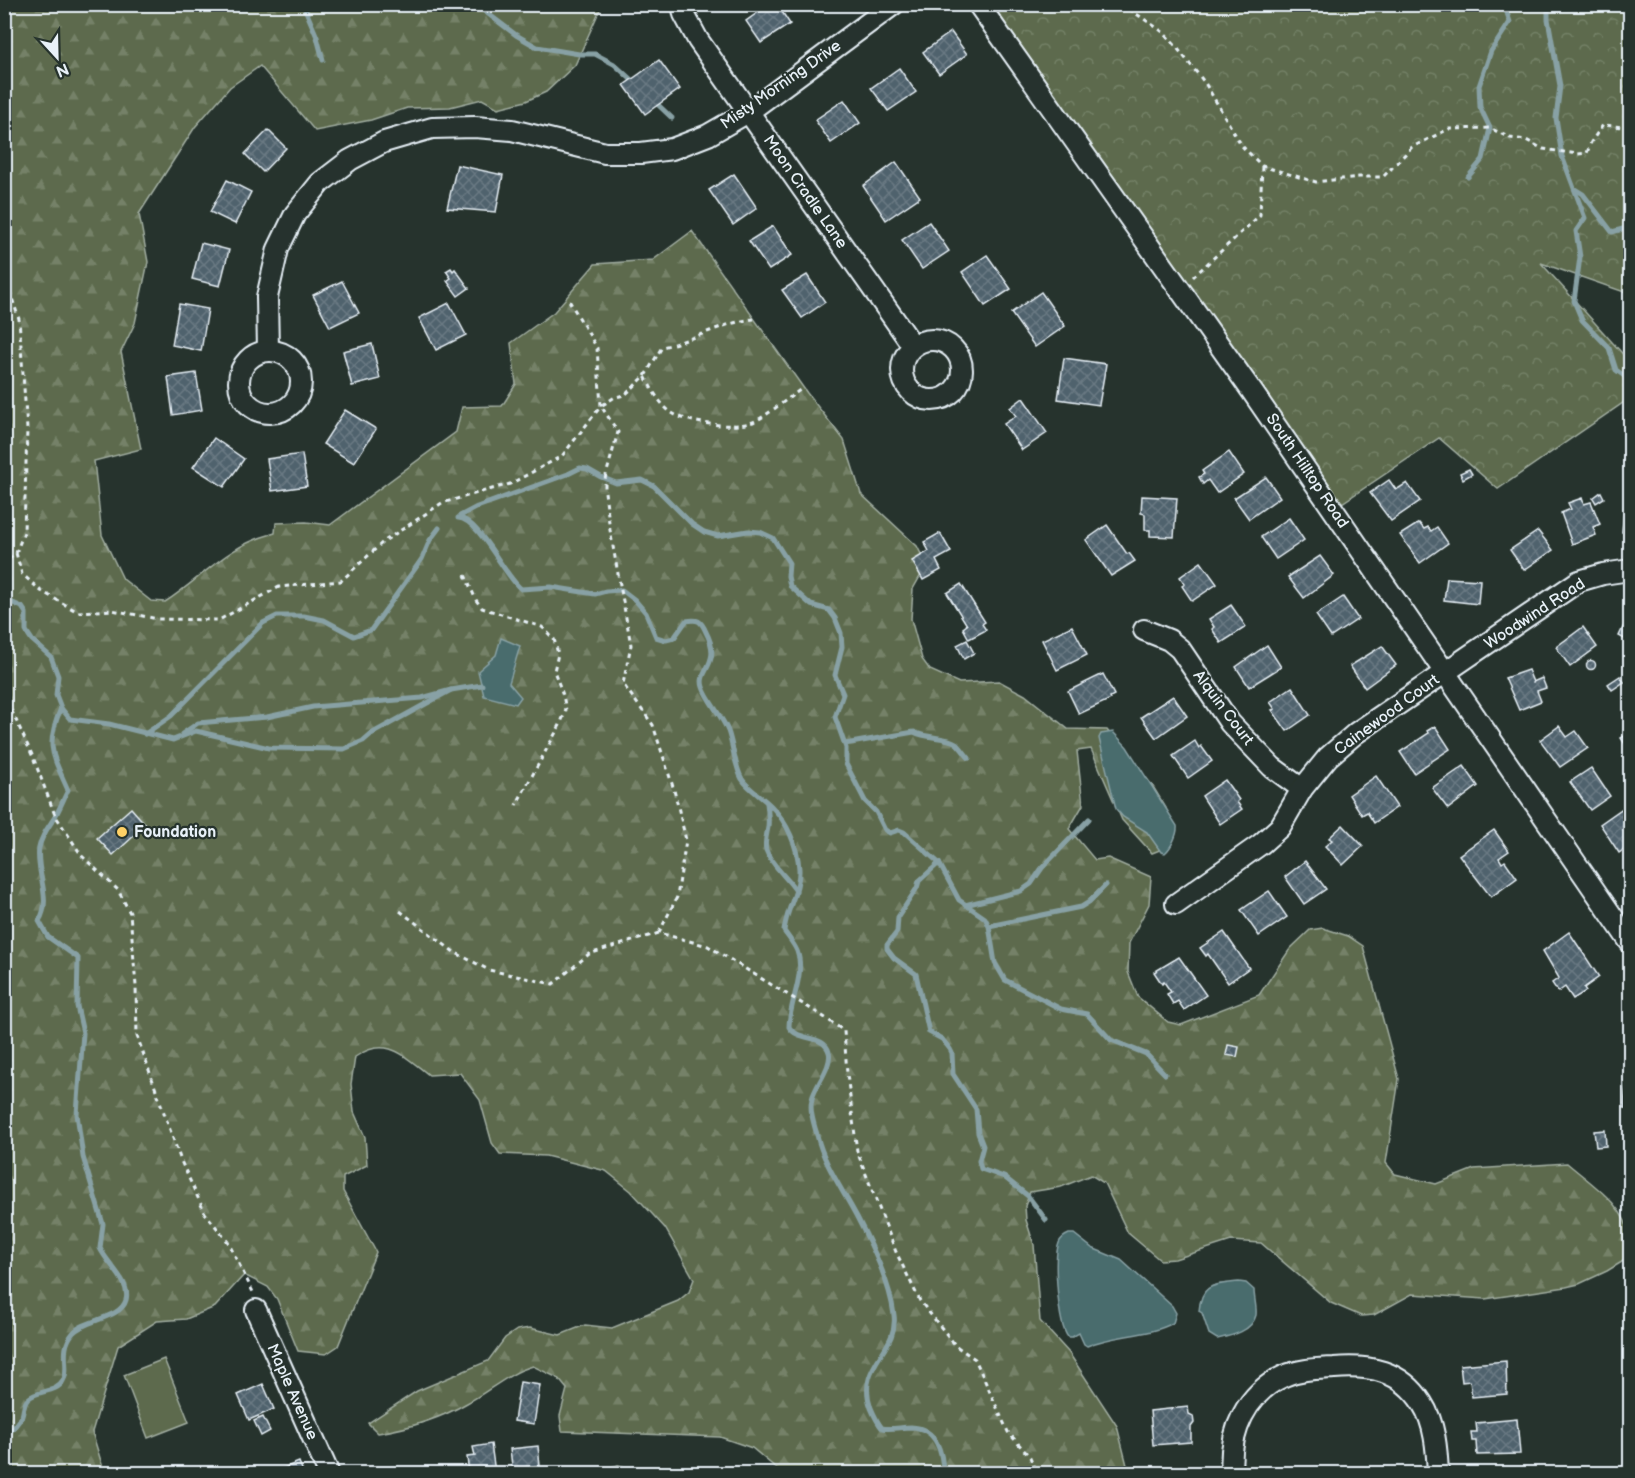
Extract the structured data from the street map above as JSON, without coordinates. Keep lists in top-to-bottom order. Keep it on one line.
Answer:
{"streets":{"street":["Misty Morning Drive","Moon Cradle Lane","South Hilltop Road","Woodwind Road","Alquin Court","Cainewood Court","Maple Avenue"]},"crossings":[["Misty Morning Drive","Moon Cradle Lane"],["South Hilltop Road","Woodwind Road"],["South Hilltop Road","Cainewood Court"],["Woodwind Road","Cainewood Court"],["Alquin Court","Cainewood Court"]],"places":["Foundation"],"north":"bottom"}
